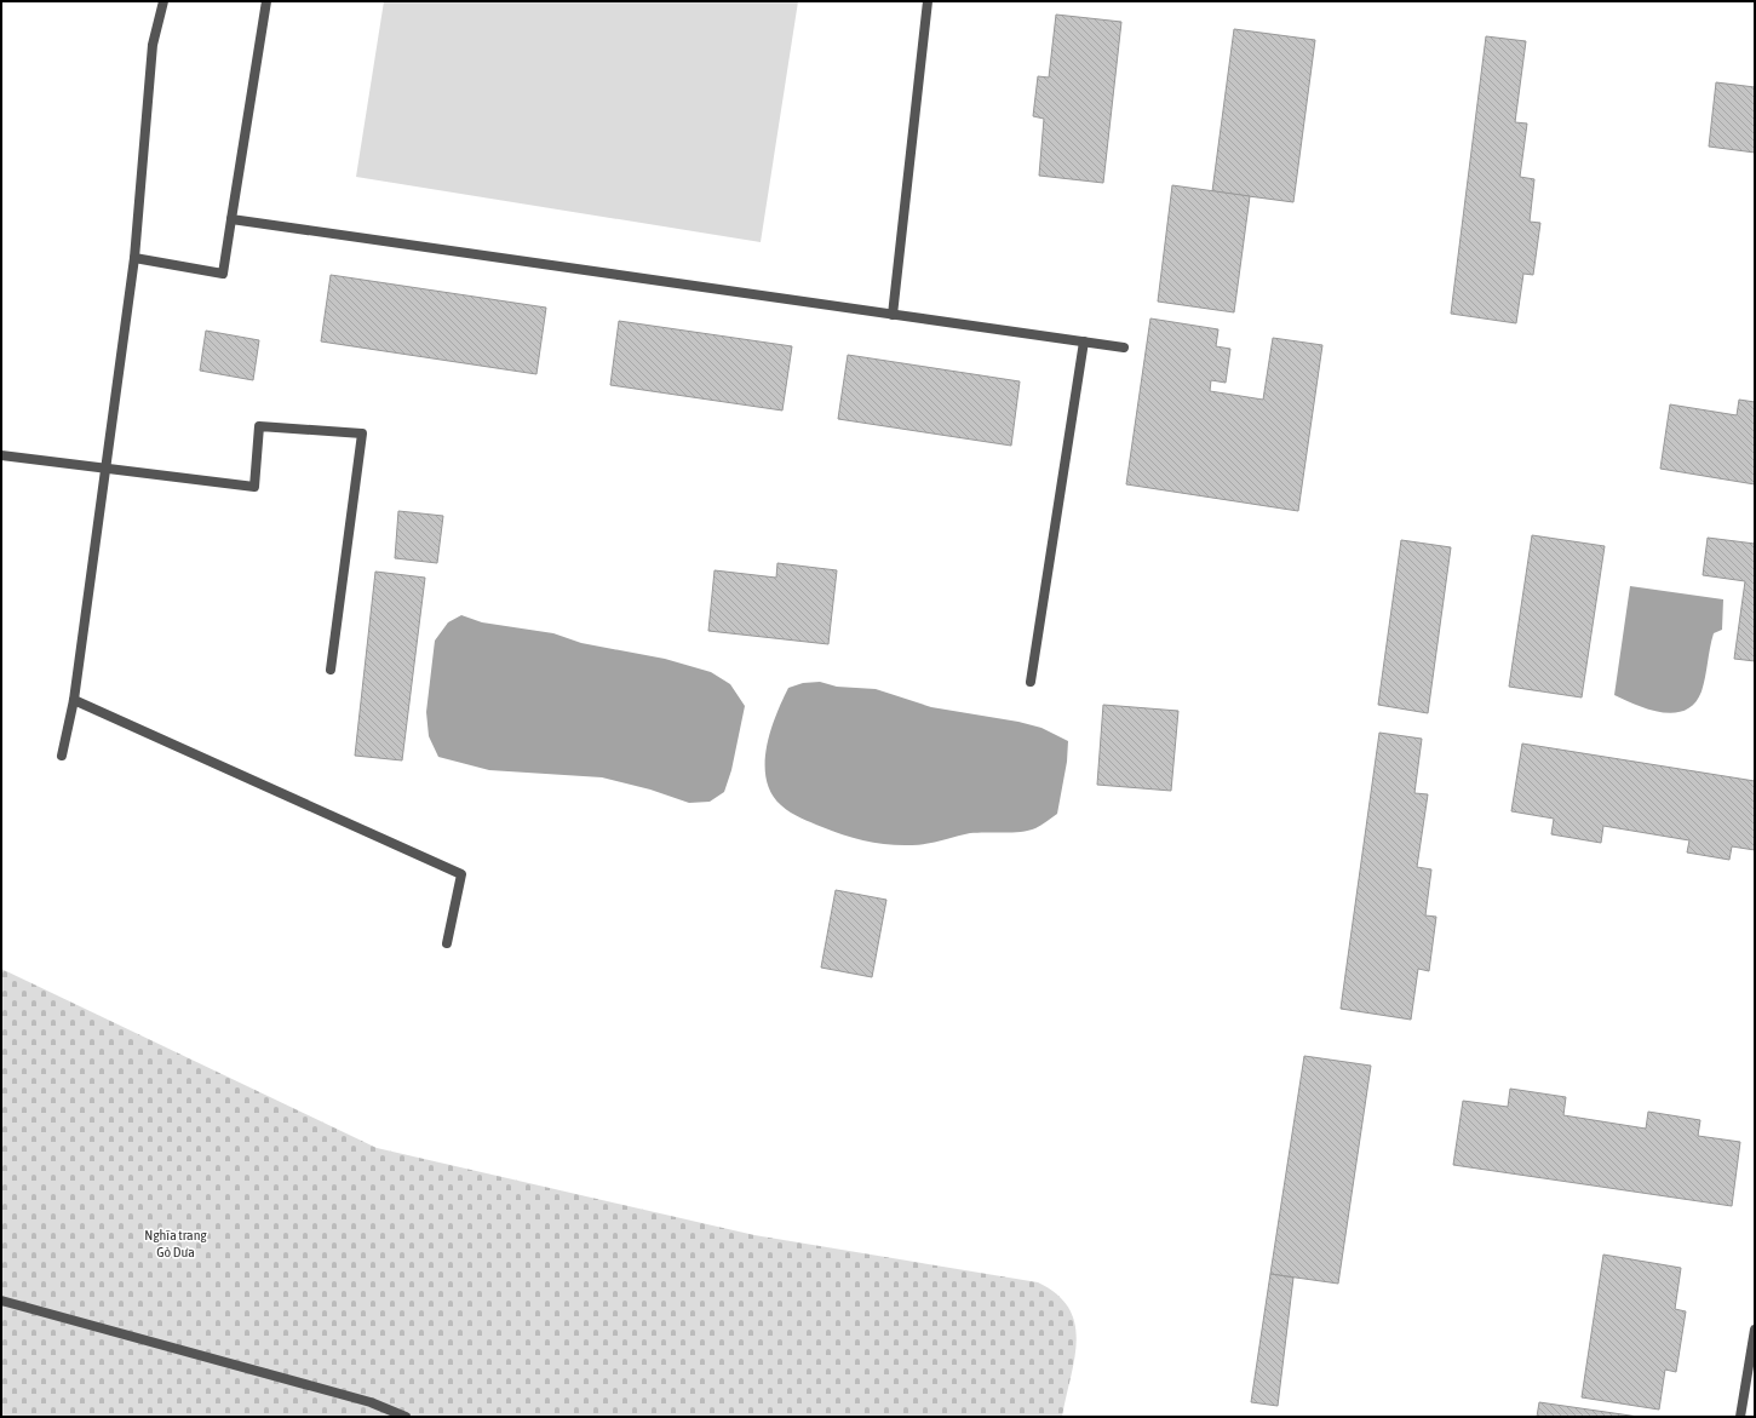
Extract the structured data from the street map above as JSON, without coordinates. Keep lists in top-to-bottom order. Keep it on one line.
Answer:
{"parks":["Nghĩa trang Gò Dưa"]}
